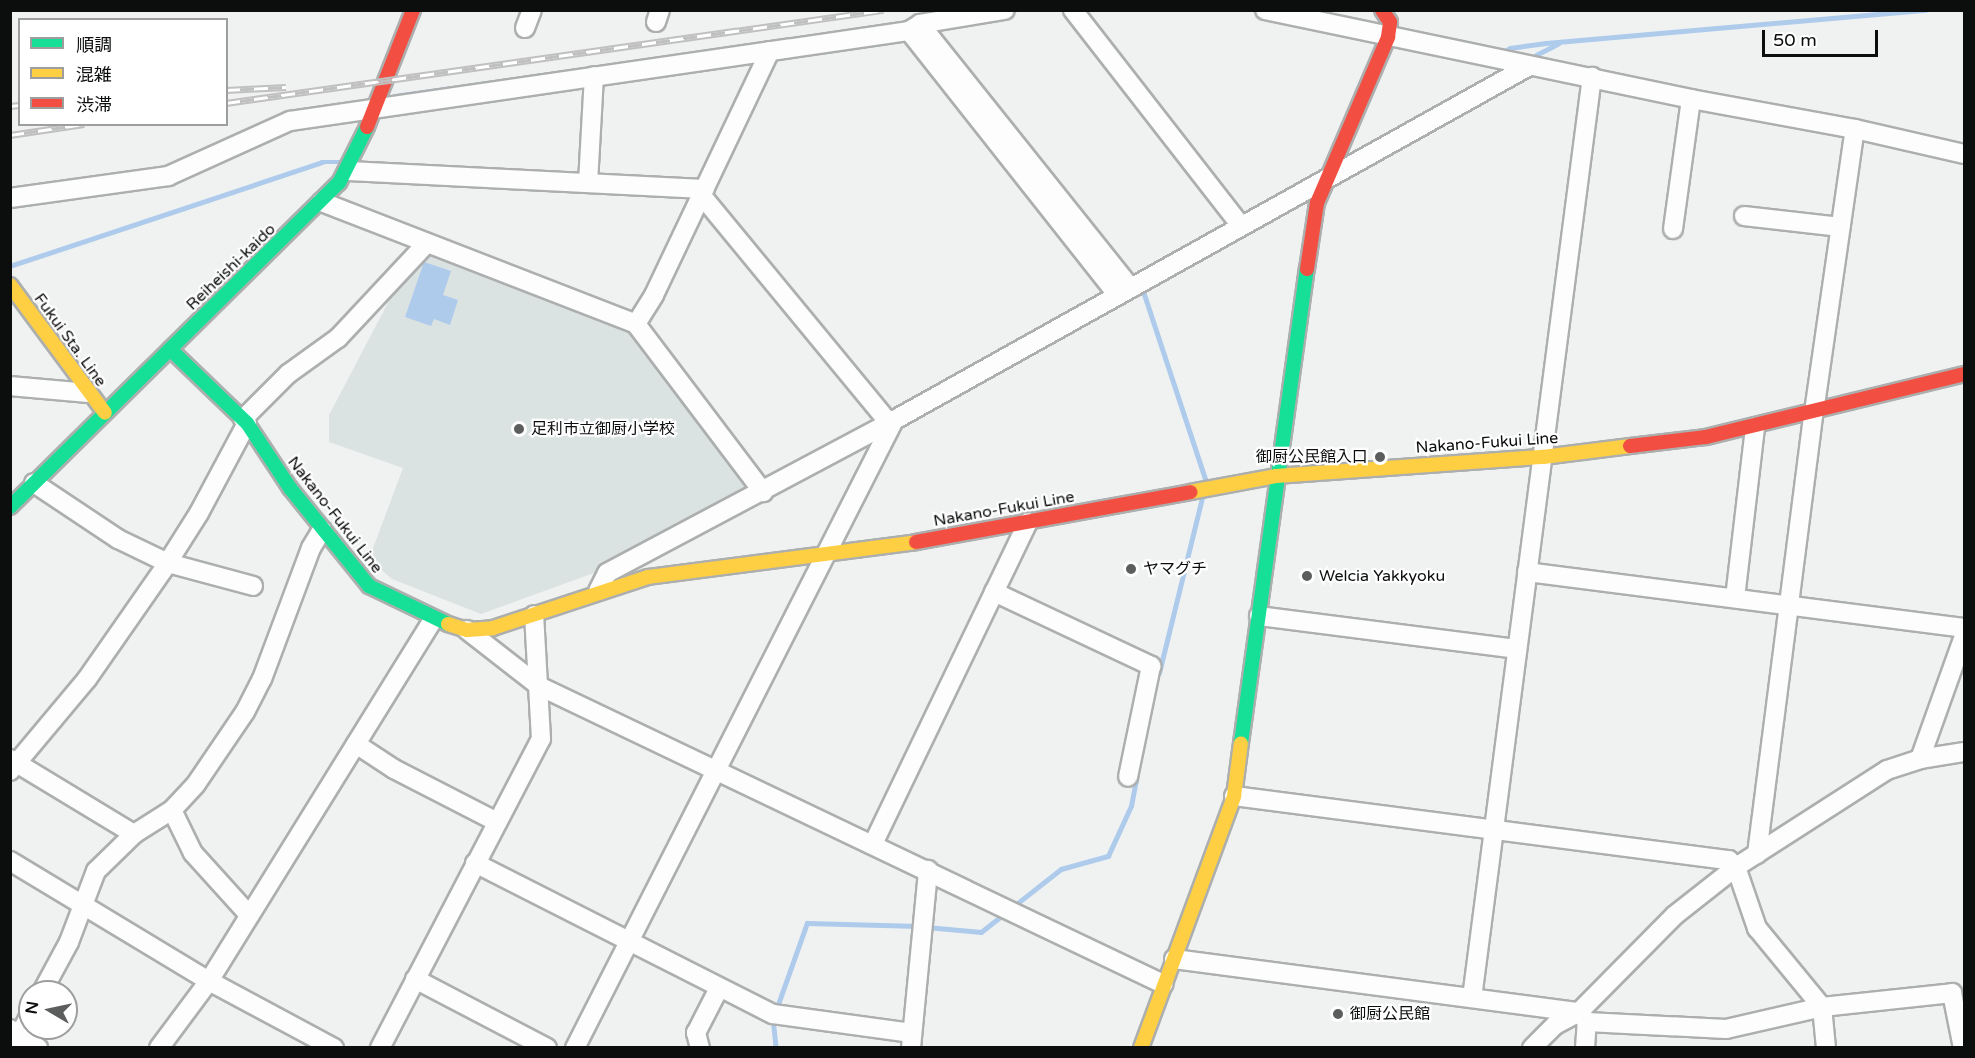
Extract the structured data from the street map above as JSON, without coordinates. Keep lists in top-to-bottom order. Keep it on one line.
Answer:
{"streets":{"main road":["Reiheishi-kaido","Fukui Sta. Line","Nakano-Fukui Line"]},"crossings":[["Reiheishi-kaido","Fukui Sta. Line"],["Reiheishi-kaido","Nakano-Fukui Line"]],"places":["足利市立御厨小学校","御厨公民館入口","ヤマグチ","Welcia Yakkyoku","御厨公民館"],"legend":["順調","混雑","渋滞"],"scale_bar":"50 m","north":"left"}
